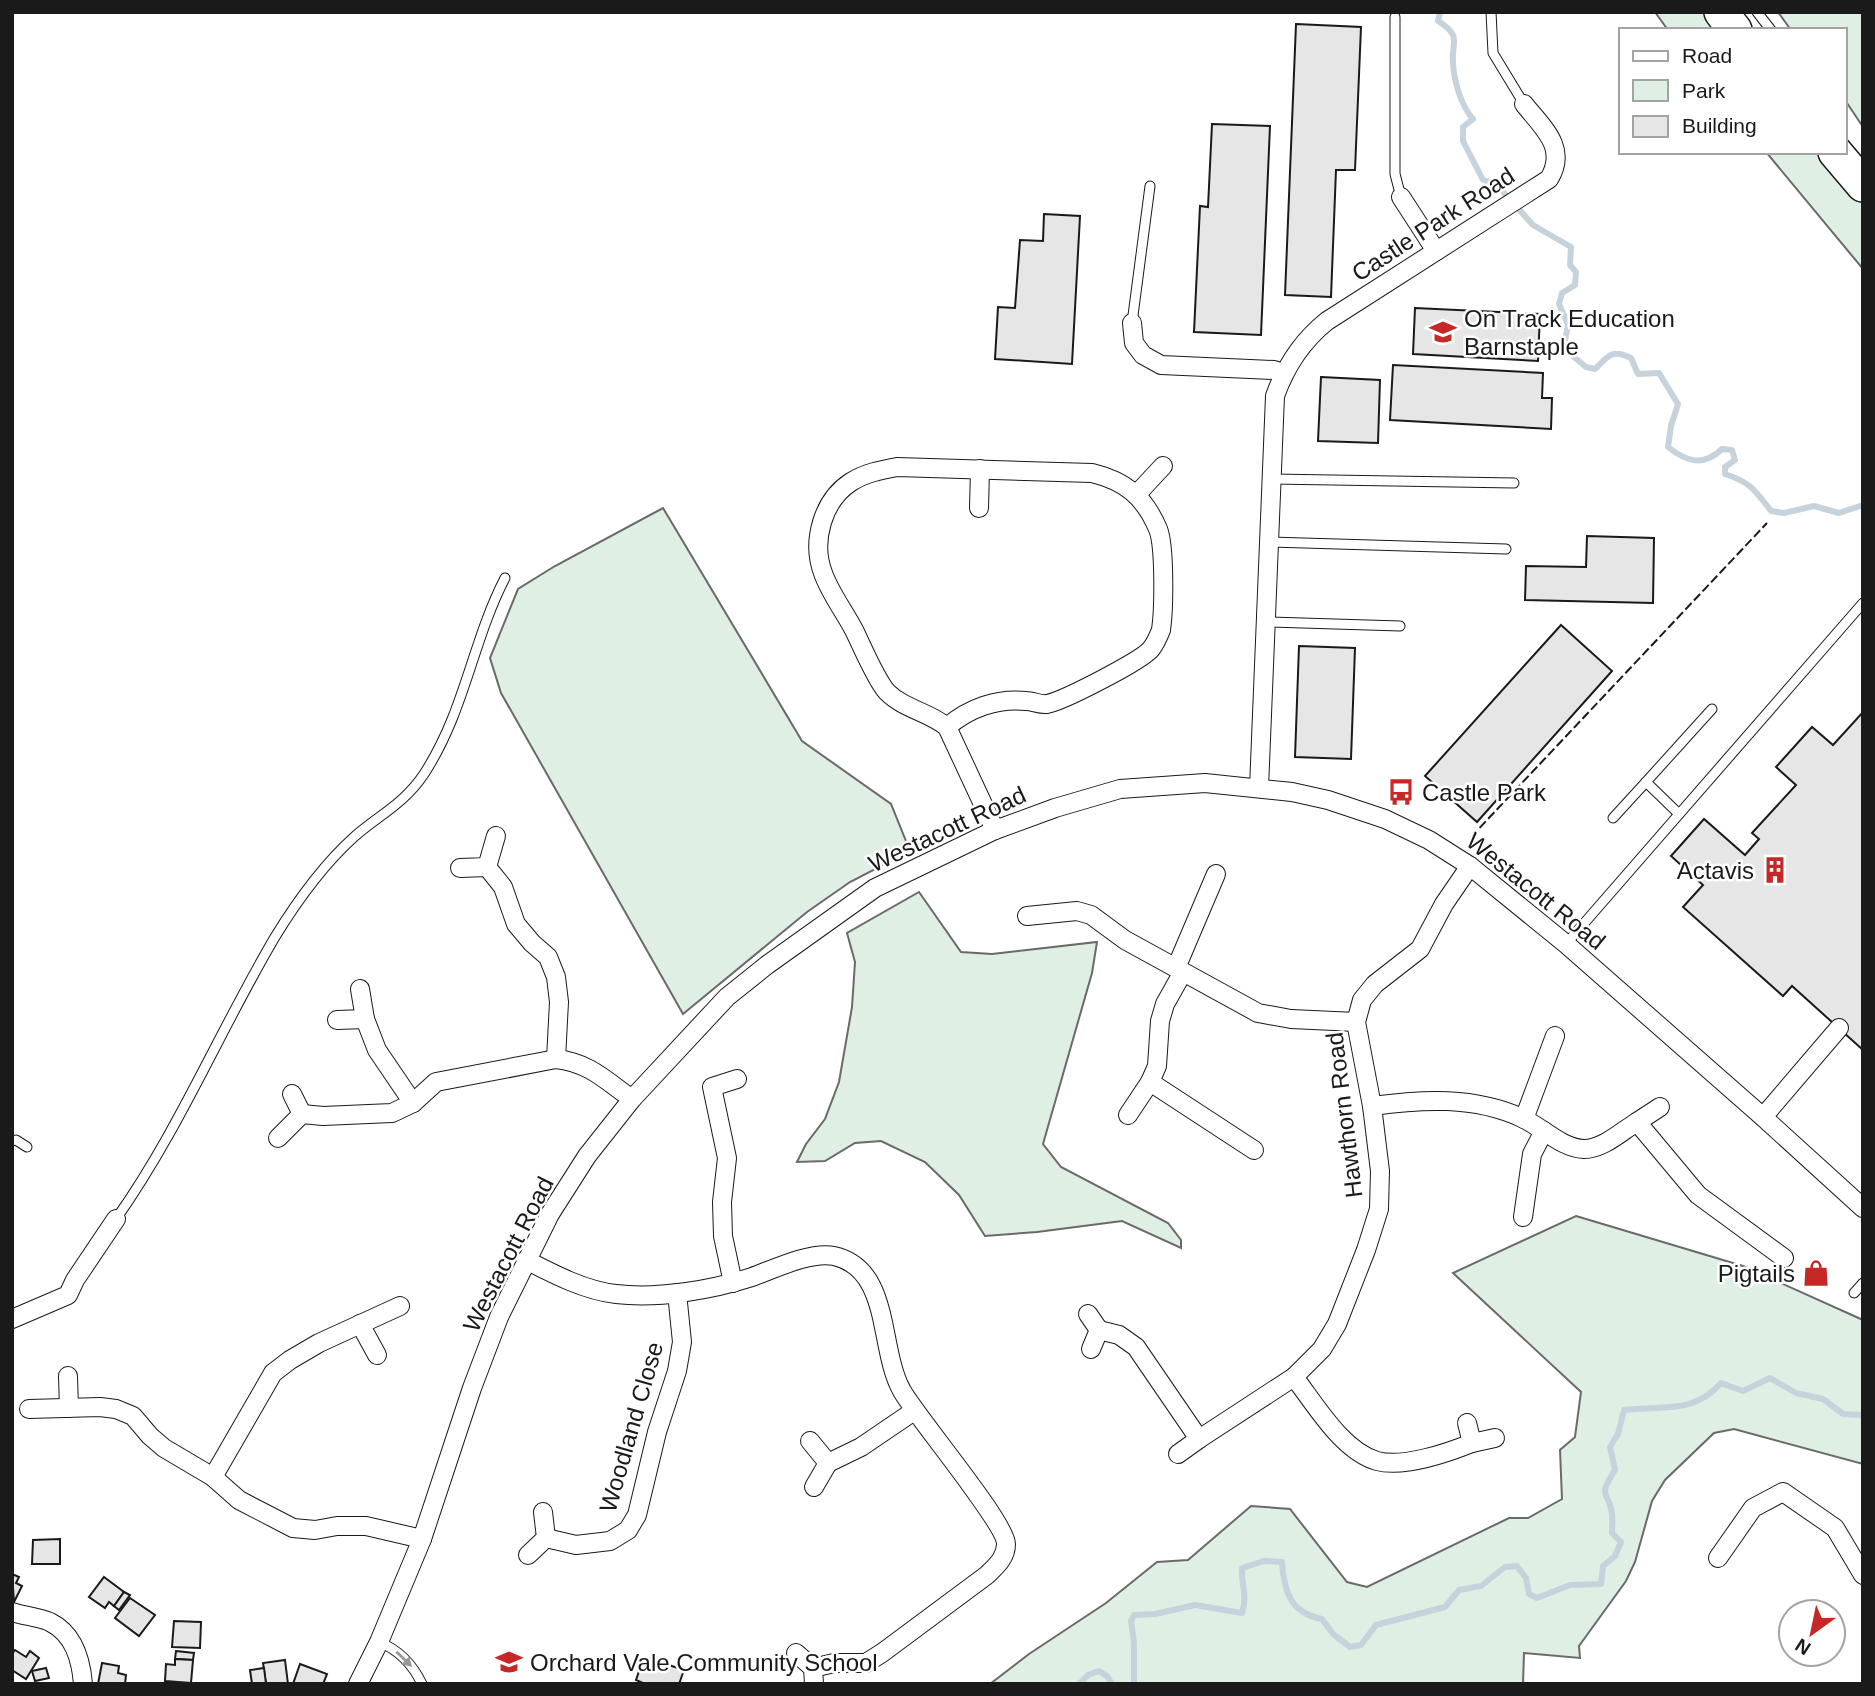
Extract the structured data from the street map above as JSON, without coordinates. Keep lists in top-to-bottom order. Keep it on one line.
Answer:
{"streets":{"street":["Castle Park Road","Westacott Road","Hawthorn Road","Woodland Close"]},"crossings":[["Castle Park Road","Westacott Road"],["Westacott Road","Hawthorn Road"]],"places":{"school or university":["On Track Education Barnstaple","Orchard Vale Community School"],"bus stop":["Castle Park"],"building":["Actavis"],"shop":["Pigtails"]},"legend":["Road","Park","Building"],"north":"bottom left"}
